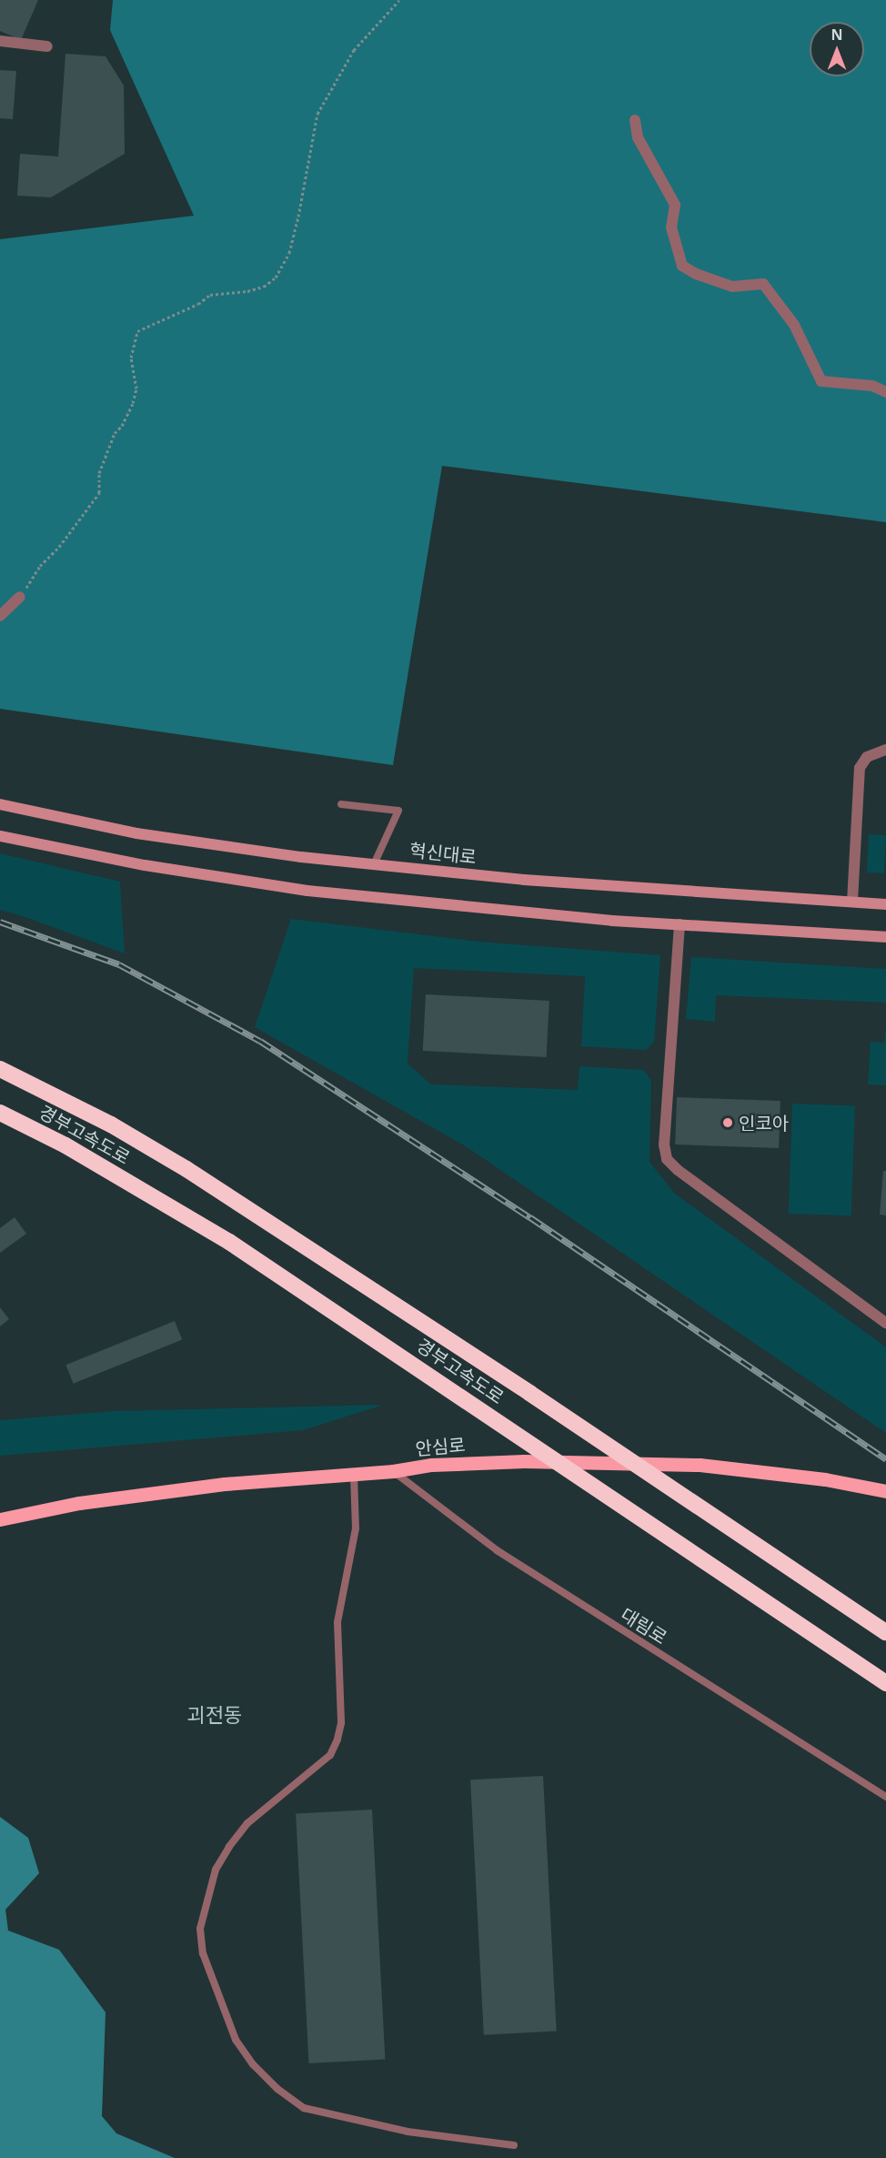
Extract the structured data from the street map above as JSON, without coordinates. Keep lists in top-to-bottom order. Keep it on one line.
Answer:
{"streets":{"highway":["경부고속도로"],"main road":["혁신대로","안심로"],"lane":["대림로"]},"crossings":[["안심로","대림로"]],"districts":["괴전동"],"places":["인코아"],"north":"top"}
